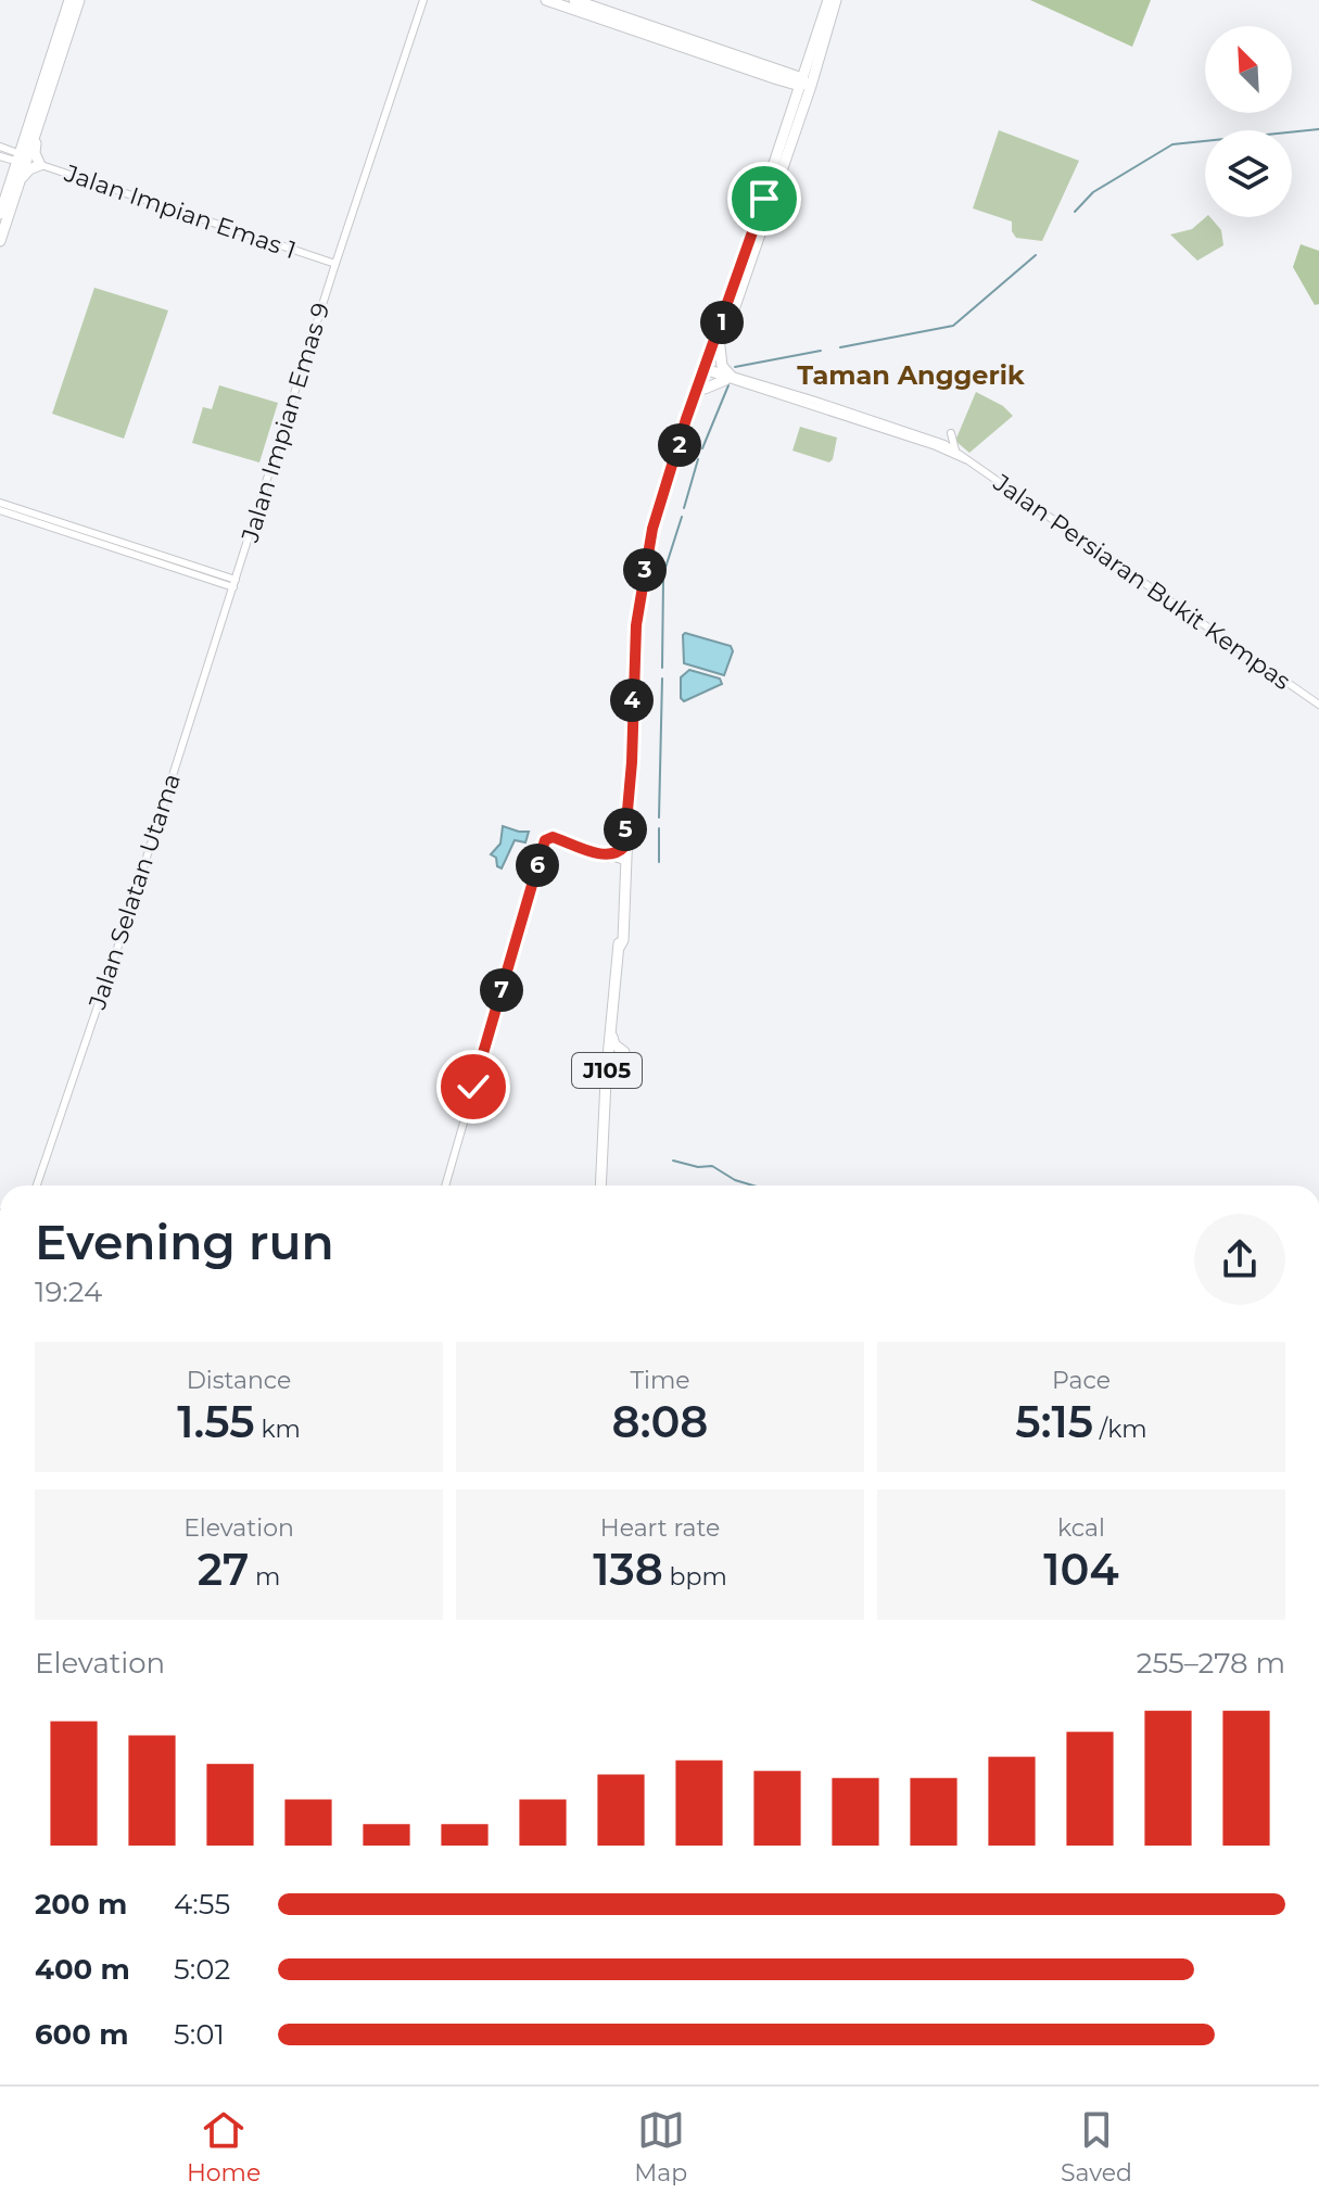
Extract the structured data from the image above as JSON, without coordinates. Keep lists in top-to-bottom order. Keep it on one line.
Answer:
{"streets":{"main road":["J105"],"street":["Jalan Impian Emas 1","Jalan Impian Emas 9","Jalan Persiaran Bukit Kempas","Jalan Selatan Utama"]},"crossings":[["Jalan Impian Emas 1","Jalan Impian Emas 9"],["Jalan Impian Emas 9","Jalan Selatan Utama"]],"districts":["Taman Anggerik"],"north":"top left","page":{"pins":["1","2","3","4","5","6","7"],"heading":["Evening run","19:24"],"stats":[["Distance","1.55 km"],["Time","8:08"],["Pace","5:15 /km"],["Elevation","27 m"],["Heart rate","138 bpm"],["kcal","104"]],"chart":["Elevation","255–278 m"],"list":[{"name":"200 m","note":"4:55"},{"name":"400 m","note":"5:02"},{"name":"600 m","note":"5:01"}],"tabs":["Home","Map","Saved"]}}
